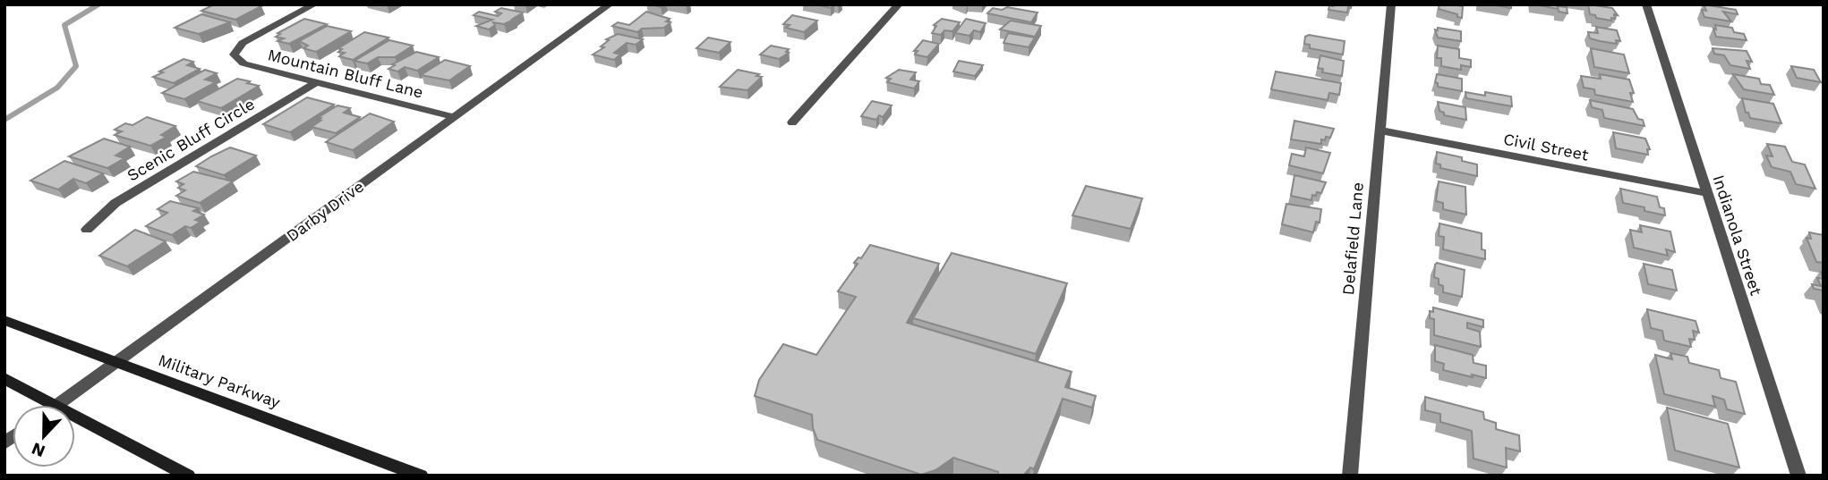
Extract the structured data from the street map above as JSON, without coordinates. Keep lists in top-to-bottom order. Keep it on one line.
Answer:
{"streets":{"main road":["Military Parkway"],"street":["Mountain Bluff Lane","Scenic Bluff Circle","Civil Street","Darby Drive","Indianola Street","Delafield Lane"]},"crossings":[["Mountain Bluff Lane","Scenic Bluff Circle"],["Mountain Bluff Lane","Darby Drive"],["Civil Street","Indianola Street"],["Civil Street","Delafield Lane"],["Darby Drive","Military Parkway"]],"north":"bottom"}
